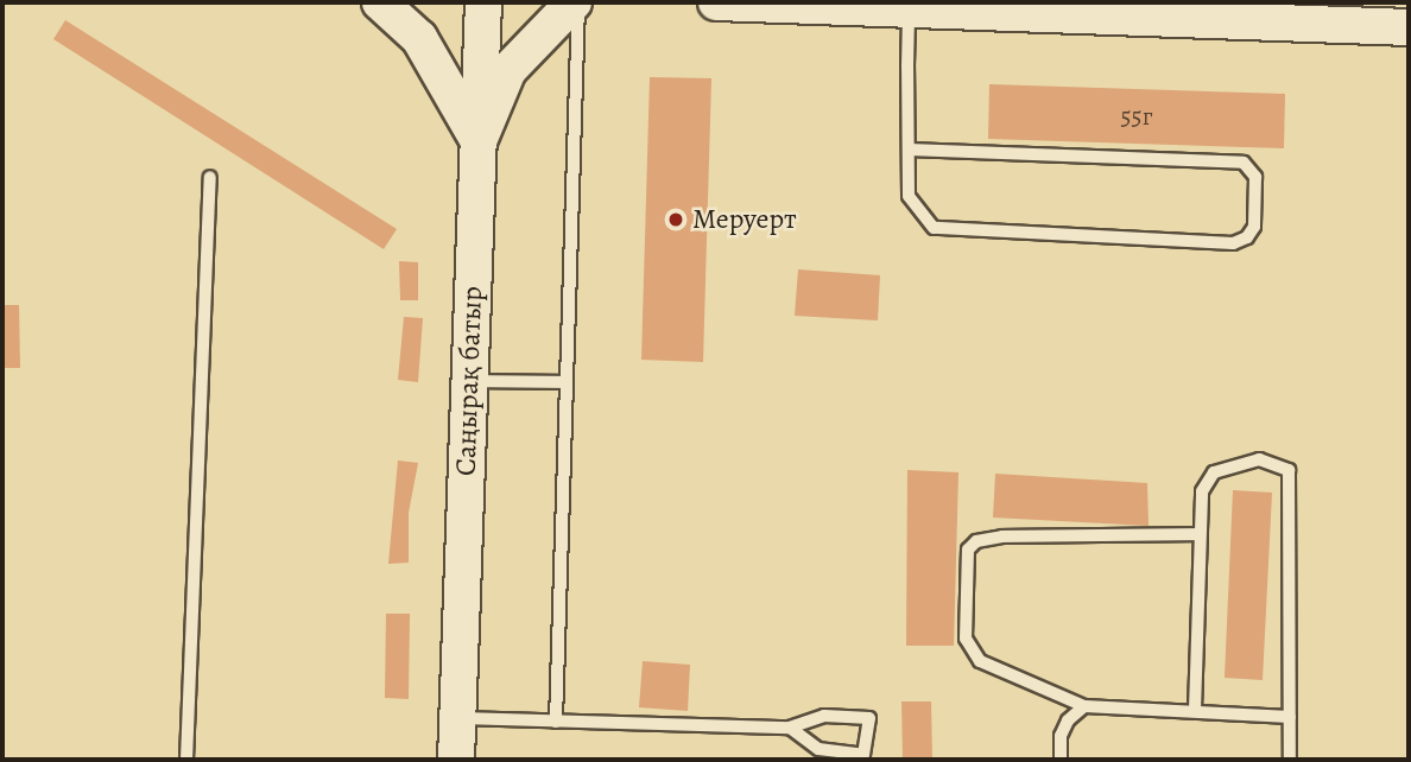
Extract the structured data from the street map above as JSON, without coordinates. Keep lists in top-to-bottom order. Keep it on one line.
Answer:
{"streets":{"street":["Саңырақ батыр"]},"places":["Меруерт"],"house_numbers":["55г"]}
